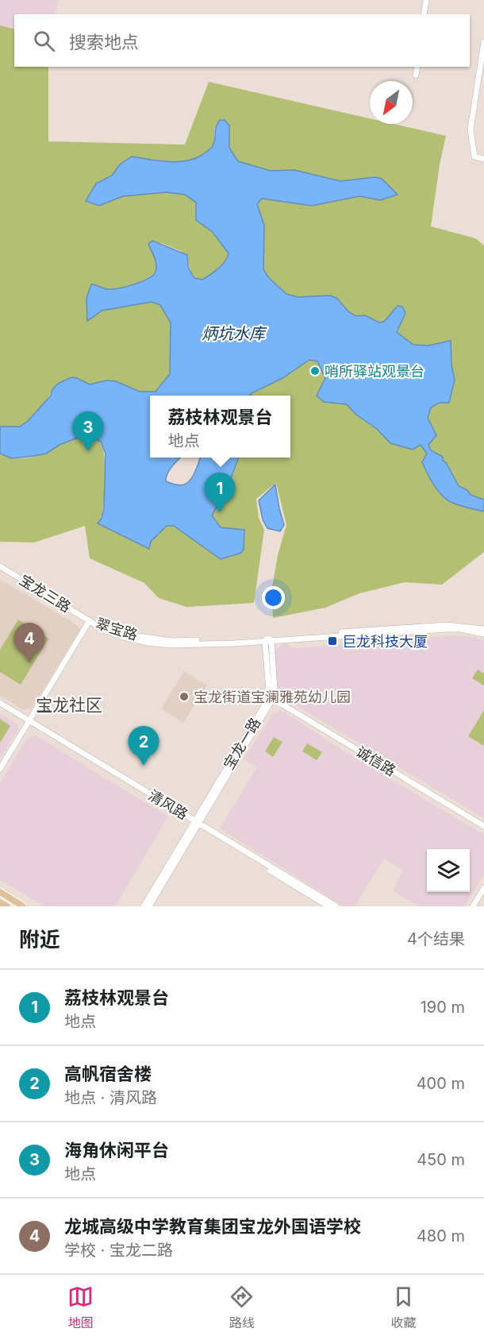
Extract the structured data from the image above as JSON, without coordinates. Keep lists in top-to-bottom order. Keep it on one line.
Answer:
{"streets":{"street":["宝龙三路","翠宝路","宝龙一路","诚信路","清风路"]},"crossings":[["宝龙三路","翠宝路"],["翠宝路","宝龙一路"],["宝龙一路","诚信路"],["宝龙一路","清风路"]],"districts":["宝龙社区"],"water":["炳坑水库"],"places":{"other":["哨所驿站观景台","宝龙街道宝澜雅苑幼儿园"],"transit":["巨龙科技大厦"]},"north":"bottom left","page":{"search":"搜索地点","popup":["荔枝林观景台","地点"],"pins":["3","1","4","2"],"heading":["附近","4个结果"],"list":[{"mark":"1","name":"荔枝林观景台","note":"地点","value":"190 m"},{"mark":"2","name":"高帆宿舍楼","note":"地点 · 清风路","value":"400 m"},{"mark":"3","name":"海角休闲平台","note":"地点","value":"450 m"},{"mark":"4","name":"龙城高级中学教育集团宝龙外国语学校","note":"学校 · 宝龙二路","value":"480 m"}],"nav":["地图","路线","收藏"]}}
